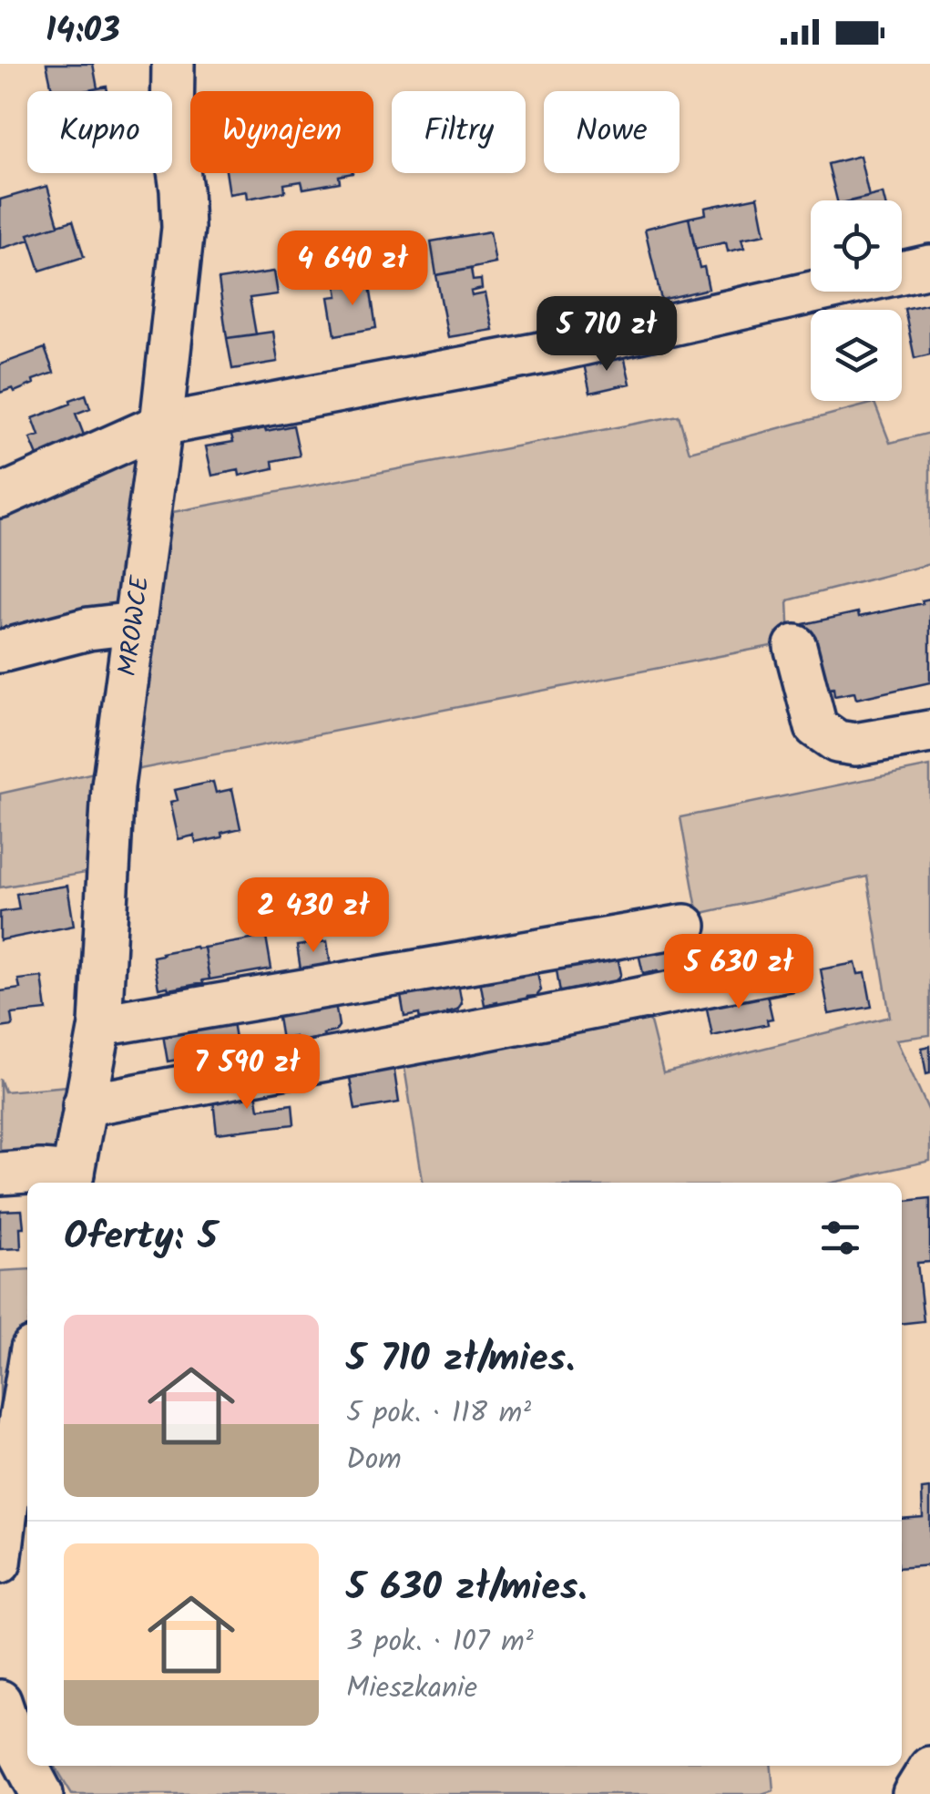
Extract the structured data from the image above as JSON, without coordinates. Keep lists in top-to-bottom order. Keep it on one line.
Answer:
{"streets":{"street":["MROWCE"]},"page":{"status":"14:03","chip":["Kupno","Wynajem","Filtry","Nowe"],"price":["4 640 zł","5 710 zł","2 430 zł","5 630 zł","7 590 zł"],"heading":"Oferty: 5","list":[{"name":"5 710 zł/mies.","note":"5 pok. · 118 m² · Dom"},{"name":"5 630 zł/mies.","note":"3 pok. · 107 m² · Mieszkanie"}]}}
